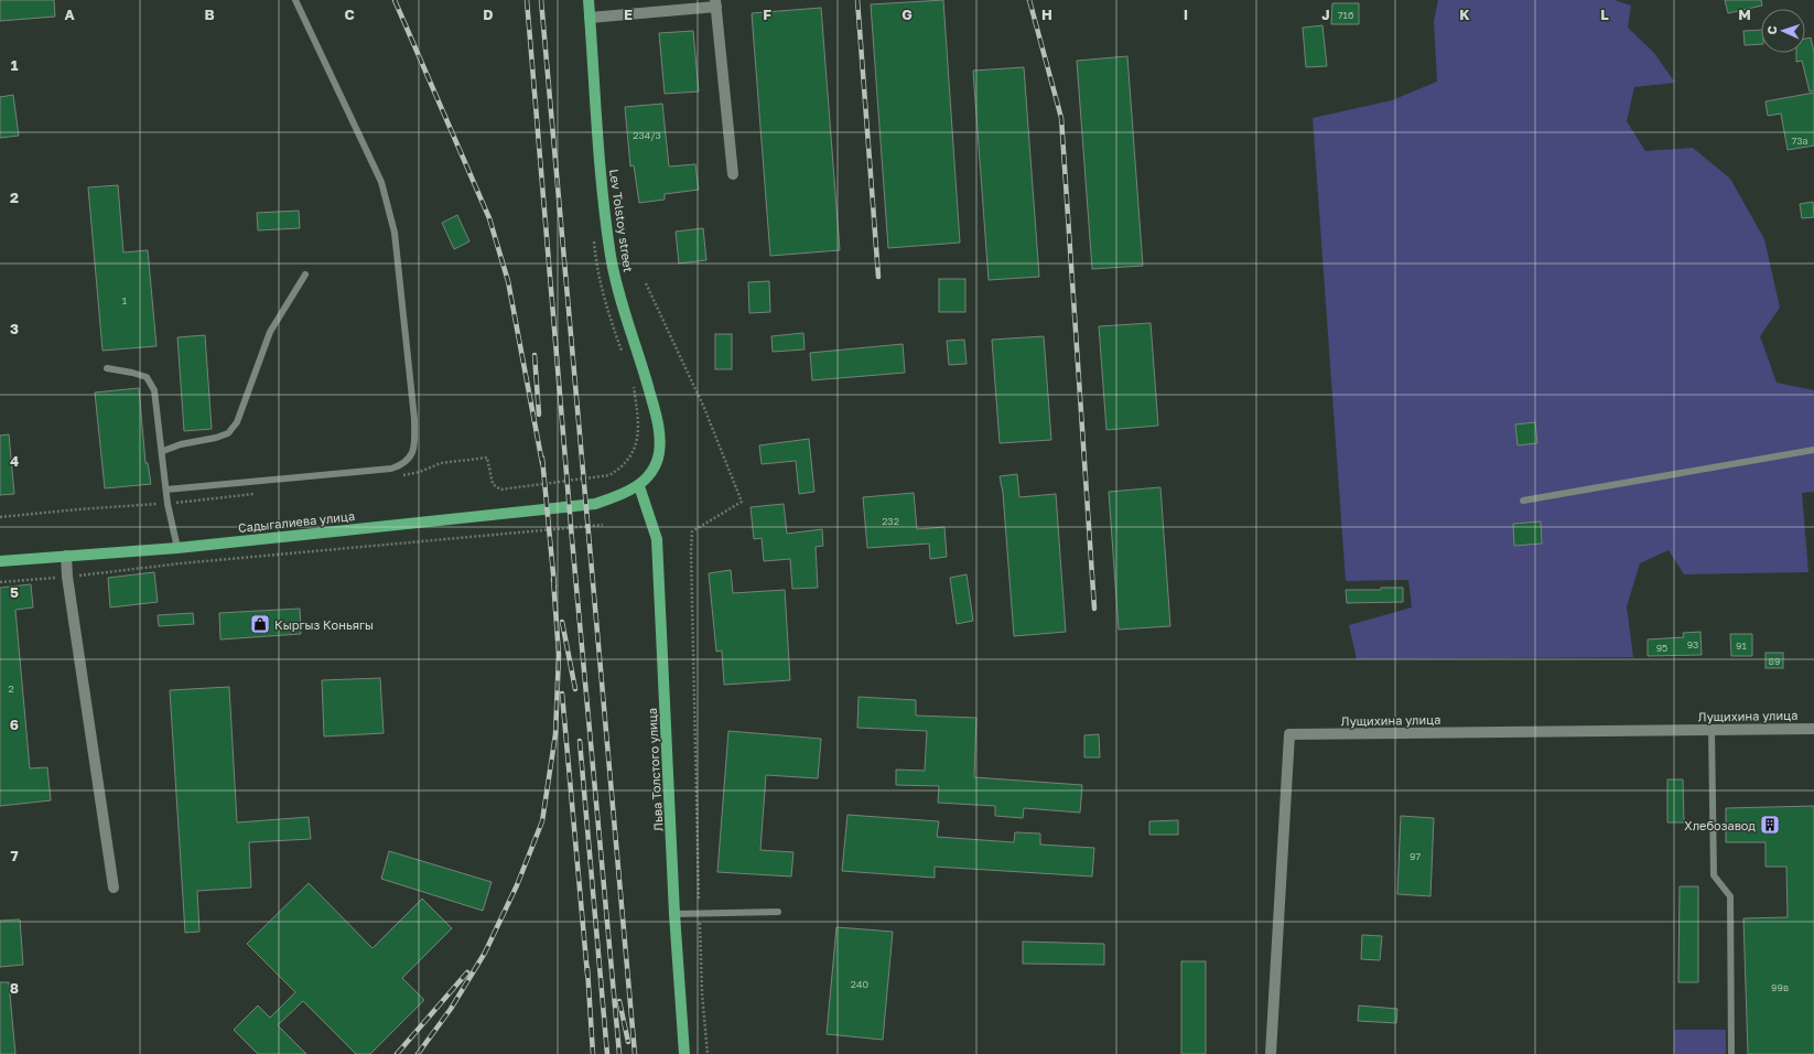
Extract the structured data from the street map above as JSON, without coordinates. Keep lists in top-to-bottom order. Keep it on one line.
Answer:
{"streets":{"main road":["Lev Tolstoy street","Садыгалиева улица","Льва Толстого улица"],"street":["Лущихина улица"]},"crossings":[["Lev Tolstoy street","Садыгалиева улица"],["Lev Tolstoy street","Льва Толстого улица"],["Садыгалиева улица","Льва Толстого улица"]],"places":{"shop":["Кыргыз Коньягы"],"building":["Хлебозавод"]},"house_numbers":["71б","234/3","73а","1","232","93","91","95","89","2","97","240","99в"],"north":"left","grid":{"columns":["A","B","C","D","E","F","G","H","I","J","K","L","M"],"rows":["1","2","3","4","5","6","7","8"]}}
